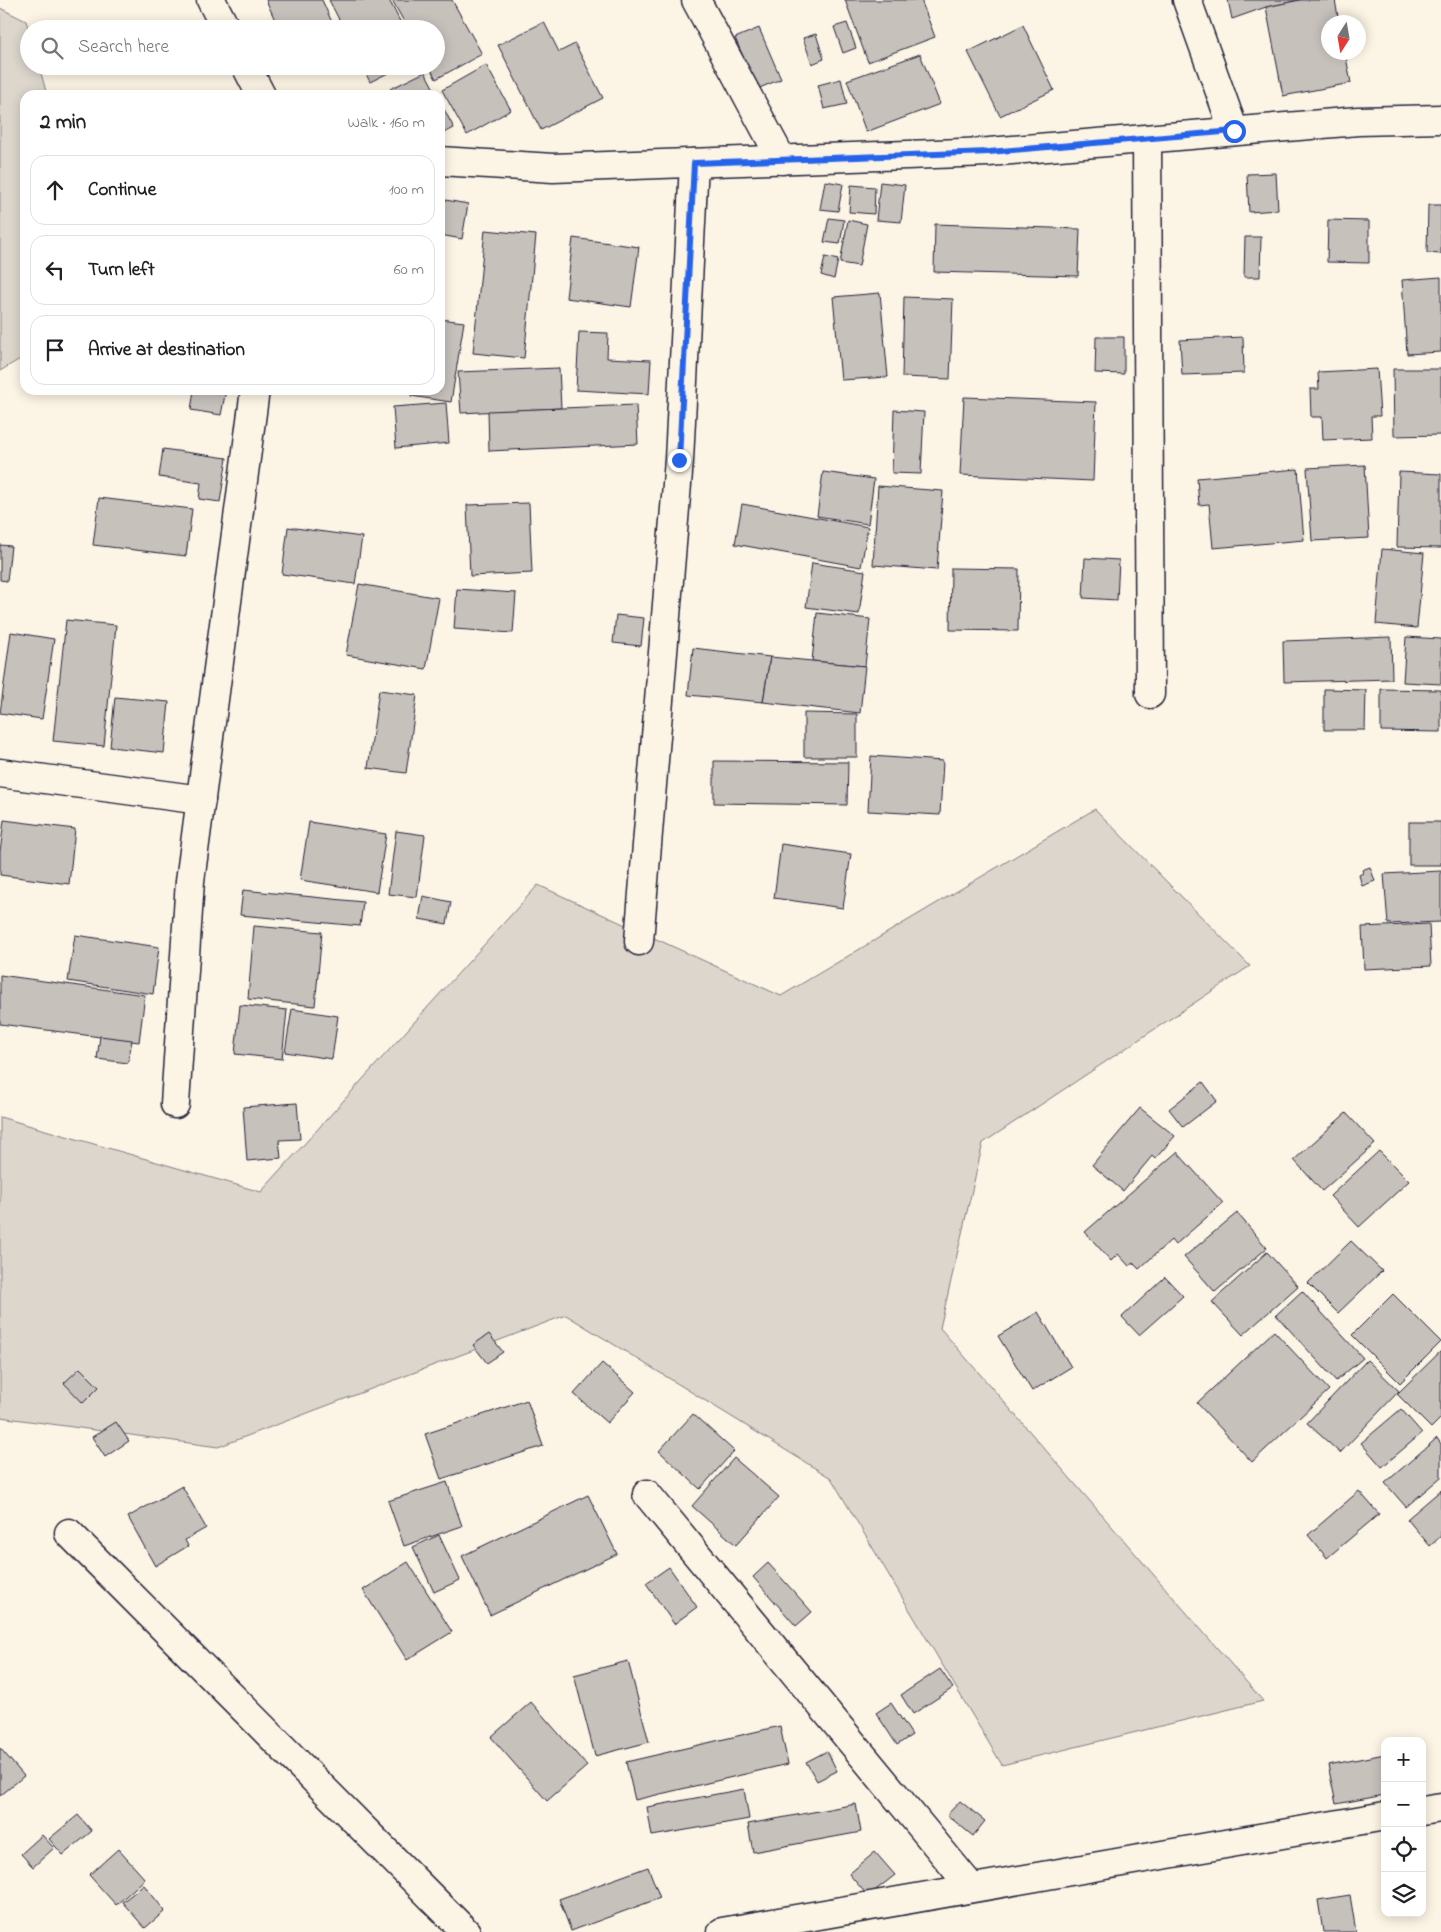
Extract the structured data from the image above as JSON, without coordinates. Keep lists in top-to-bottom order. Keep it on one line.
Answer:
{"north":"bottom","page":{"search":"Search here","heading":["2 min","Walk · 160 m"],"list":[["Continue","100 m"],["Turn left","60 m"],"Arrive at destination"],"map_buttons":["+","−"]}}
